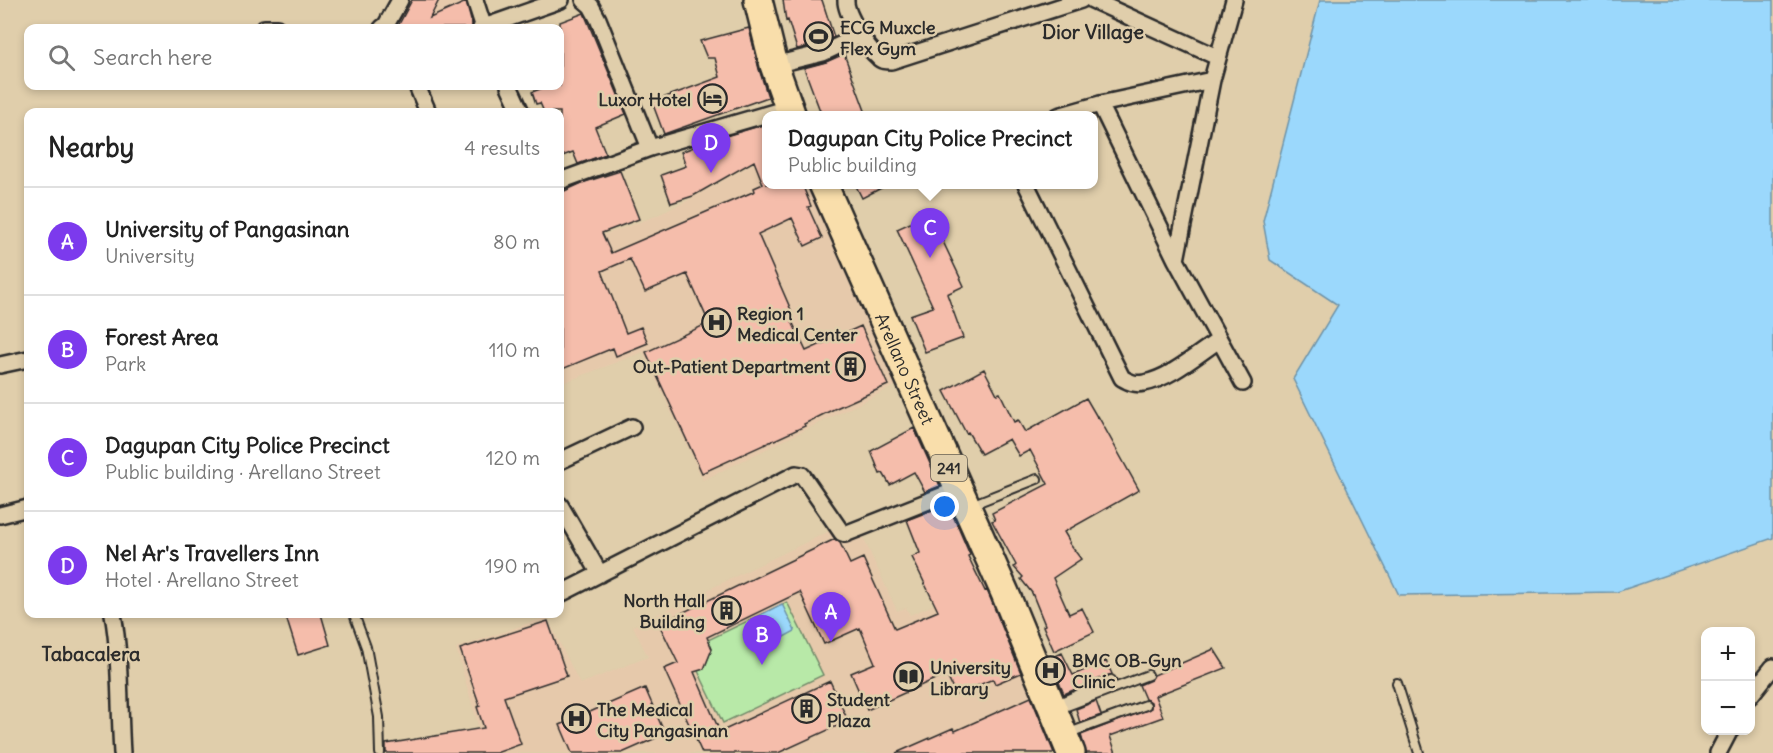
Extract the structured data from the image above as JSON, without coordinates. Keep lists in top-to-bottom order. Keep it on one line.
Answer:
{"streets":{"highway":["Arellano Street","241"]},"districts":["Dior Village","Tabacalera"],"places":{"sports":["ECG Muxcle Flex Gym"],"hotel":["Luxor Hotel"],"hospital":["Region 1 Medical Center","BMC OB-Gyn Clinic","The Medical City Pangasinan"],"building":["Out-Patient Department","North Hall Building","Student Plaza"],"library":["University Library"]},"page":{"search":"Search here","heading":["Nearby","4 results"],"popup":["Dagupan City Police Precinct","Public building"],"pins":["D","C","A","B"],"list":[{"mark":"A","name":"University of Pangasinan","note":"University","value":"80 m"},{"mark":"B","name":"Forest Area","note":"Park","value":"110 m"},{"mark":"C","name":"Dagupan City Police Precinct","note":"Public building · Arellano Street","value":"120 m"},{"mark":"D","name":"Nel Ar's Travellers Inn","note":"Hotel · Arellano Street","value":"190 m"}],"map_buttons":["+","−"]}}
